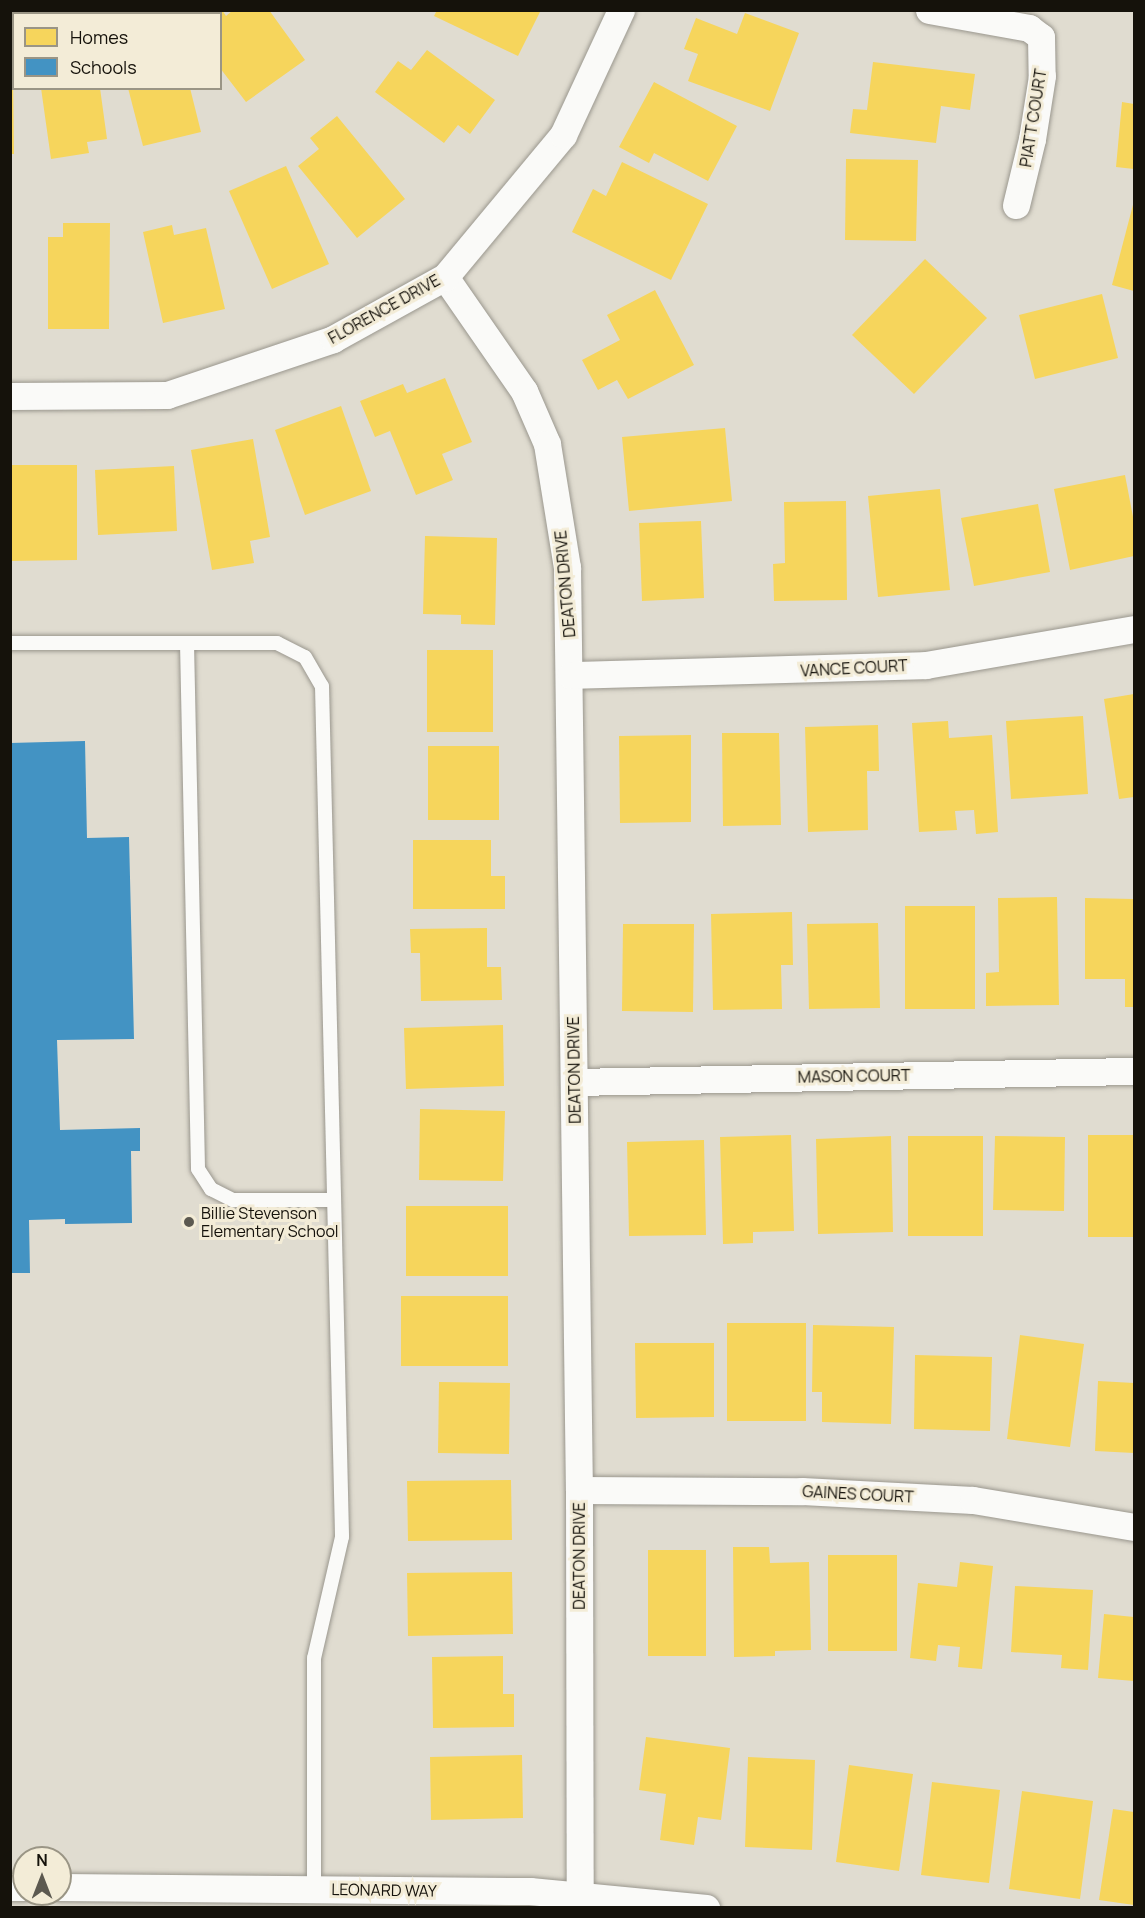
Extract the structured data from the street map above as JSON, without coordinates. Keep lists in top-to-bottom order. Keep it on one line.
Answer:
{"streets":{"street":["PIATT COURT","FLORENCE DRIVE","DEATON DRIVE","VANCE COURT","MASON COURT","GAINES COURT","LEONARD WAY"]},"crossings":[["FLORENCE DRIVE","DEATON DRIVE"],["DEATON DRIVE","VANCE COURT"],["DEATON DRIVE","MASON COURT"],["DEATON DRIVE","GAINES COURT"],["DEATON DRIVE","LEONARD WAY"]],"places":["Billie Stevenson Elementary School"],"legend":["Homes","Schools"],"north":"top"}
